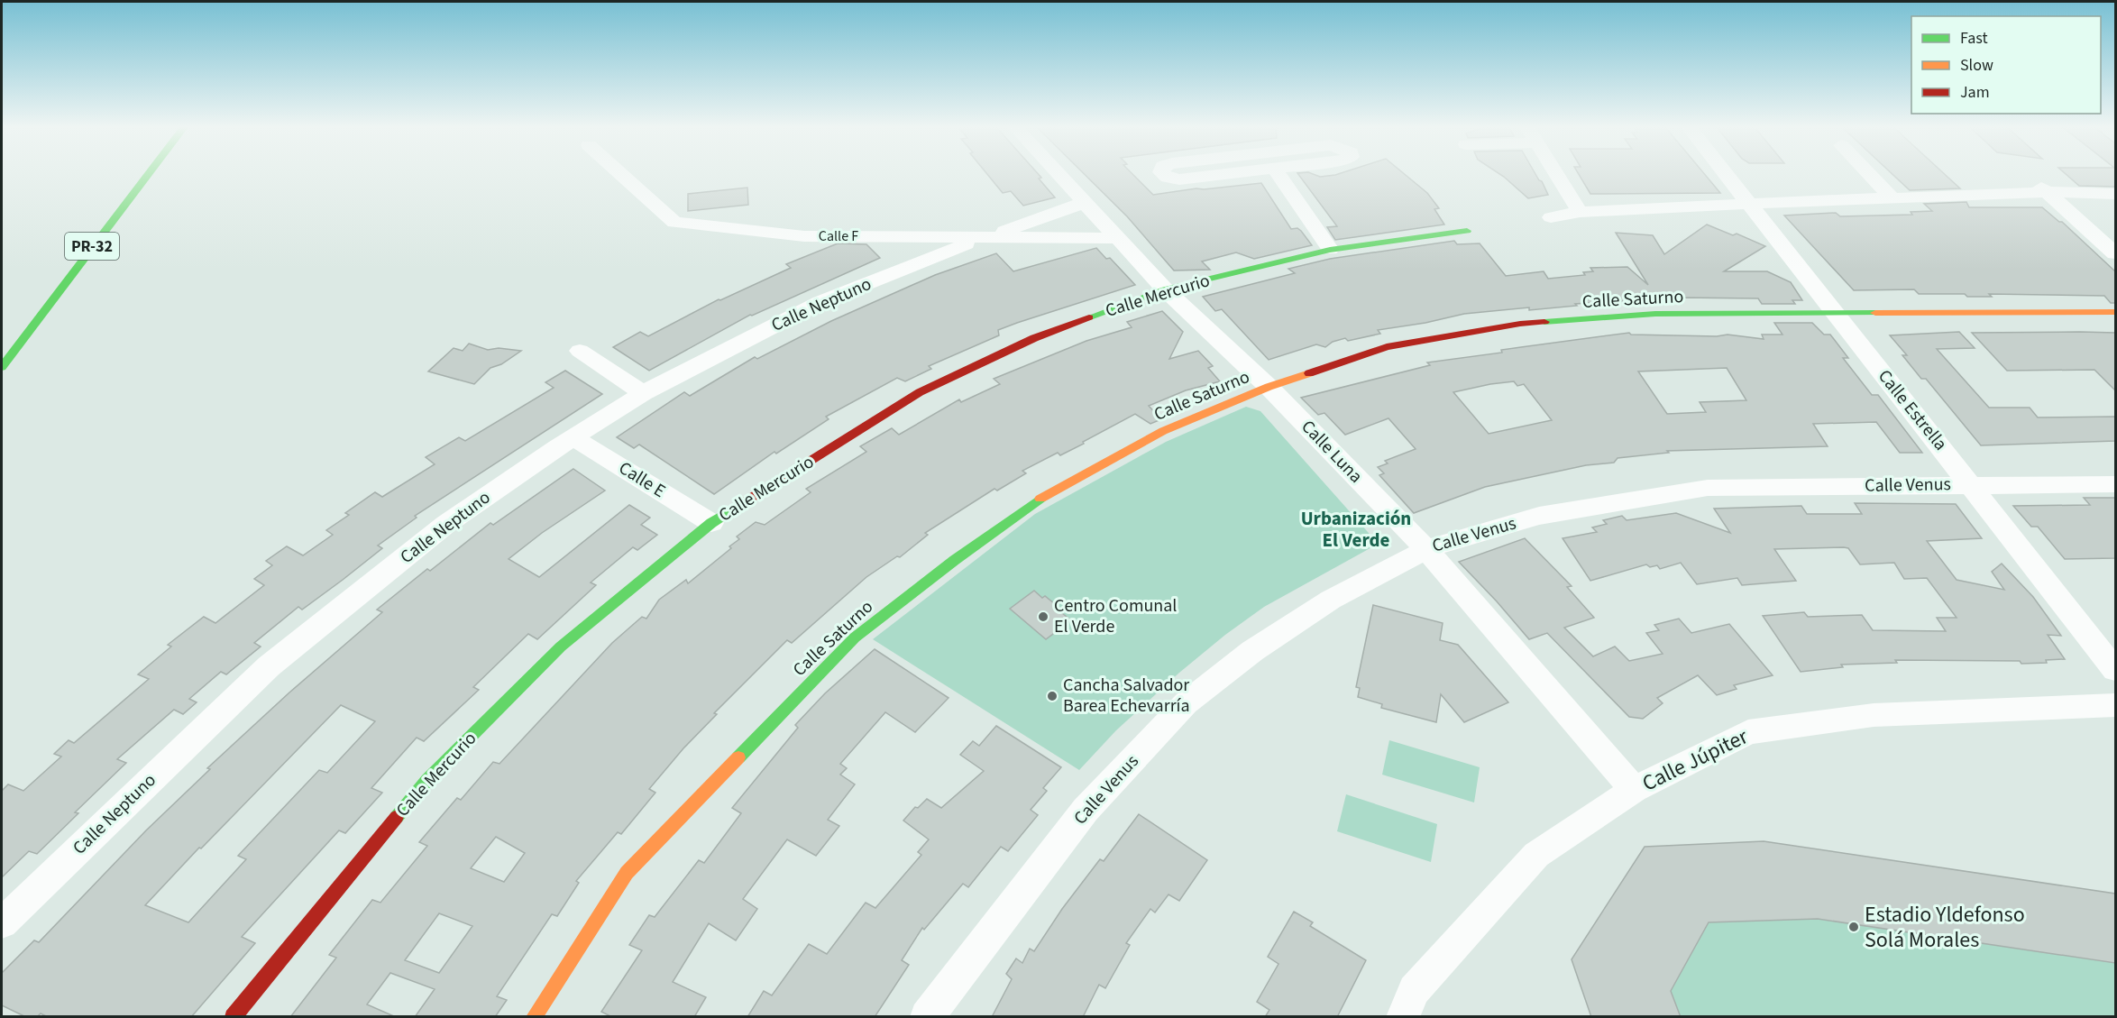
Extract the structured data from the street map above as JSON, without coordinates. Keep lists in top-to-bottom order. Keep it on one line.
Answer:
{"streets":{"street":["Calle F","PR-32","Calle Mercurio","Calle Saturno","Calle Neptuno","Calle Estrella","Calle Luna","Calle E","Calle Venus","Calle Júpiter"]},"crossings":[["Calle F","Calle Neptuno"],["Calle F","Calle Luna"],["Calle Mercurio","Calle Luna"],["Calle Mercurio","Calle E"],["Calle Saturno","Calle Estrella"],["Calle Saturno","Calle Luna"],["Calle Neptuno","Calle Luna"],["Calle Neptuno","Calle E"],["Calle Estrella","Calle Venus"],["Calle Luna","Calle Venus"],["Calle Luna","Calle Júpiter"]],"districts":["Urbanización El Verde"],"places":["Centro Comunal El Verde","Cancha Salvador Barea Echevarría","Estadio Yldefonso Solá Morales"],"legend":["Fast","Slow","Jam"]}
